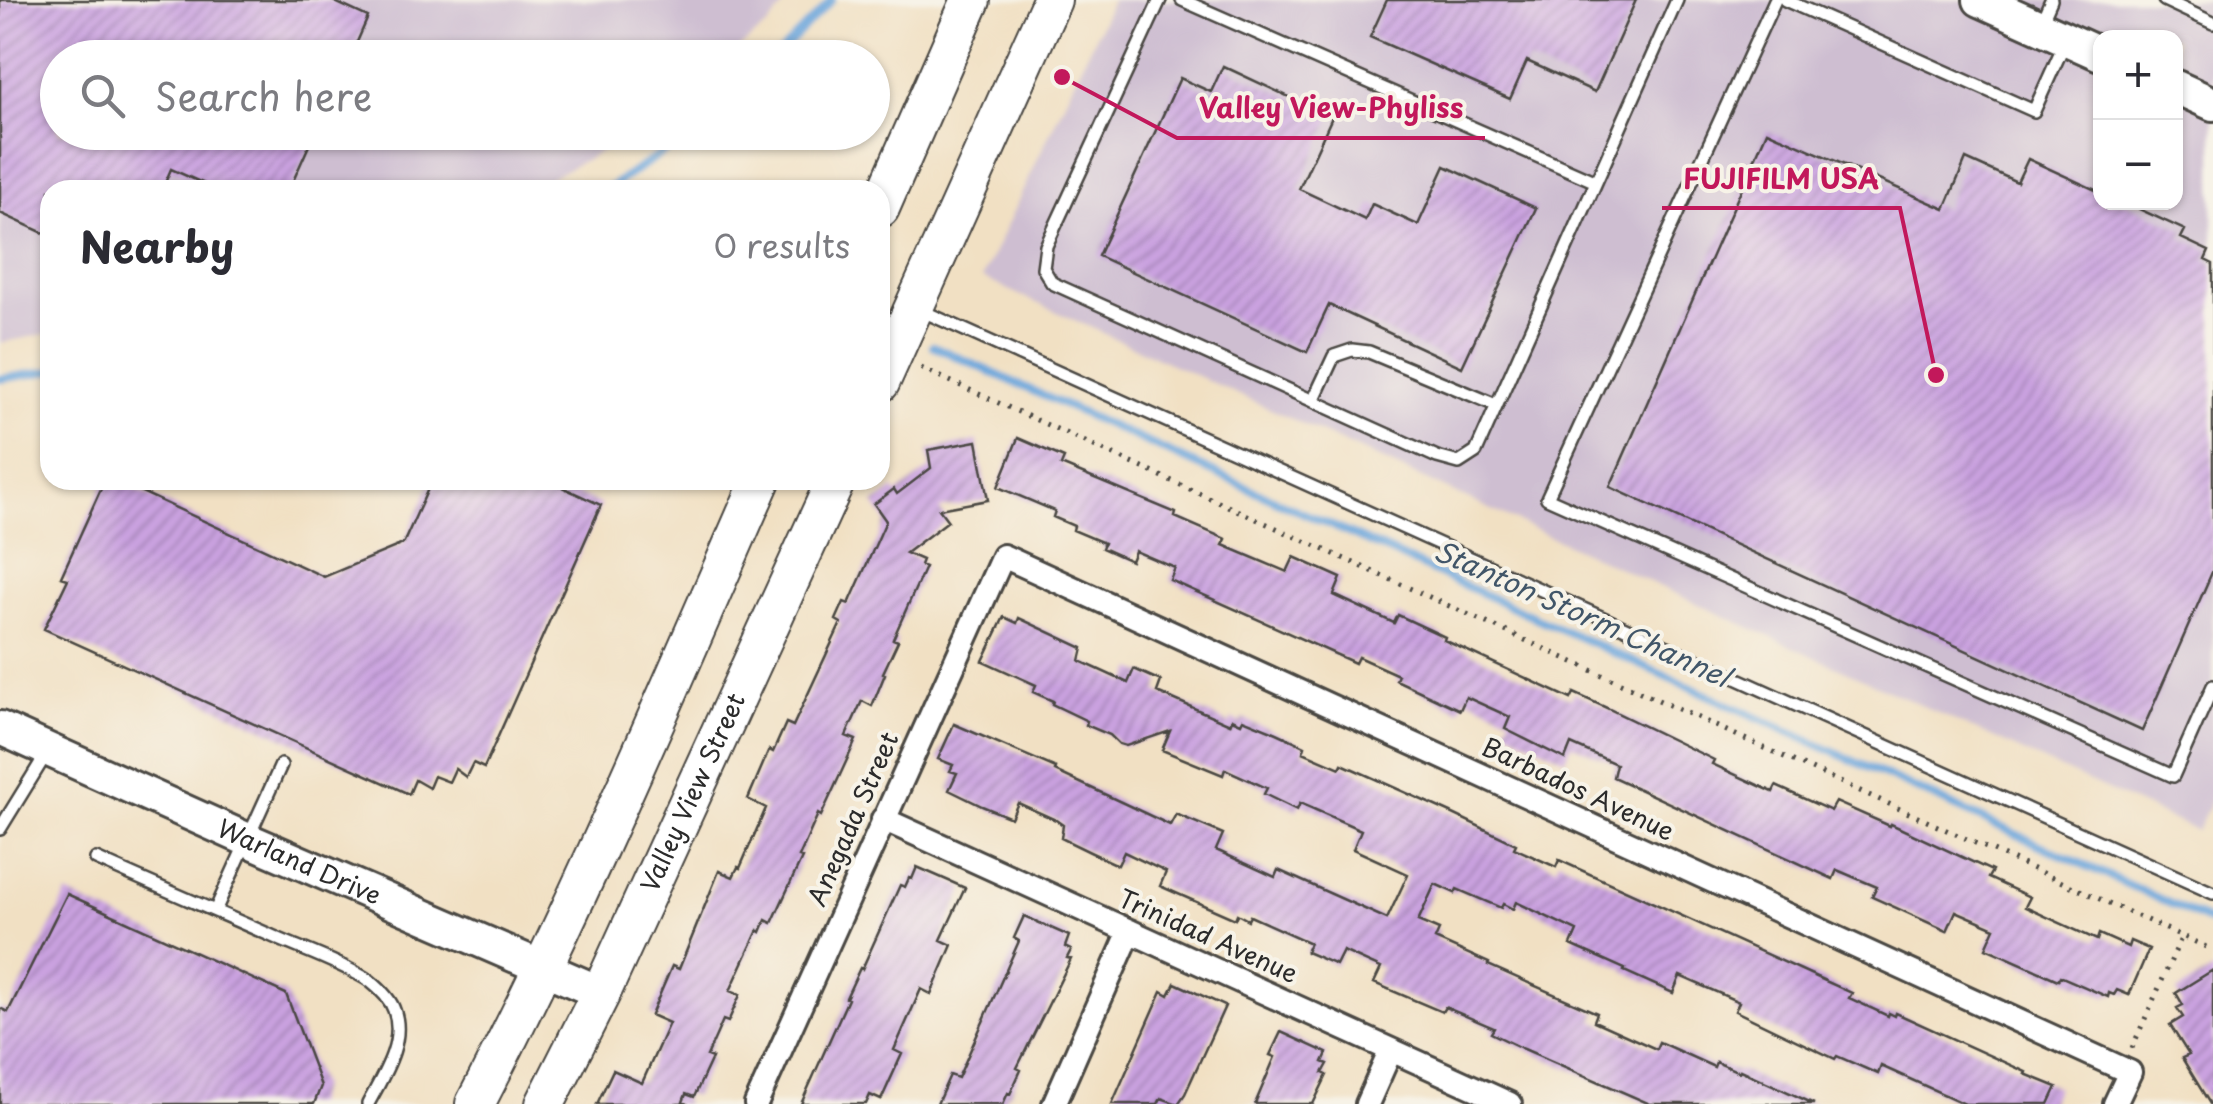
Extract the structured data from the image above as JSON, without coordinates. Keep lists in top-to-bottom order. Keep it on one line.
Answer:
{"streets":{"main road":["Valley View Street"],"street":["Barbados Avenue","Anegada Street","Warland Drive","Trinidad Avenue"]},"crossings":[["Barbados Avenue","Anegada Street"],["Valley View Street","Warland Drive"],["Anegada Street","Trinidad Avenue"]],"water":["Stanton Storm Channel"],"places":["Valley View-Phyliss","FUJIFILM USA"],"page":{"map_buttons":["+","−"],"search":"Search here","heading":["Nearby","0 results"]}}
